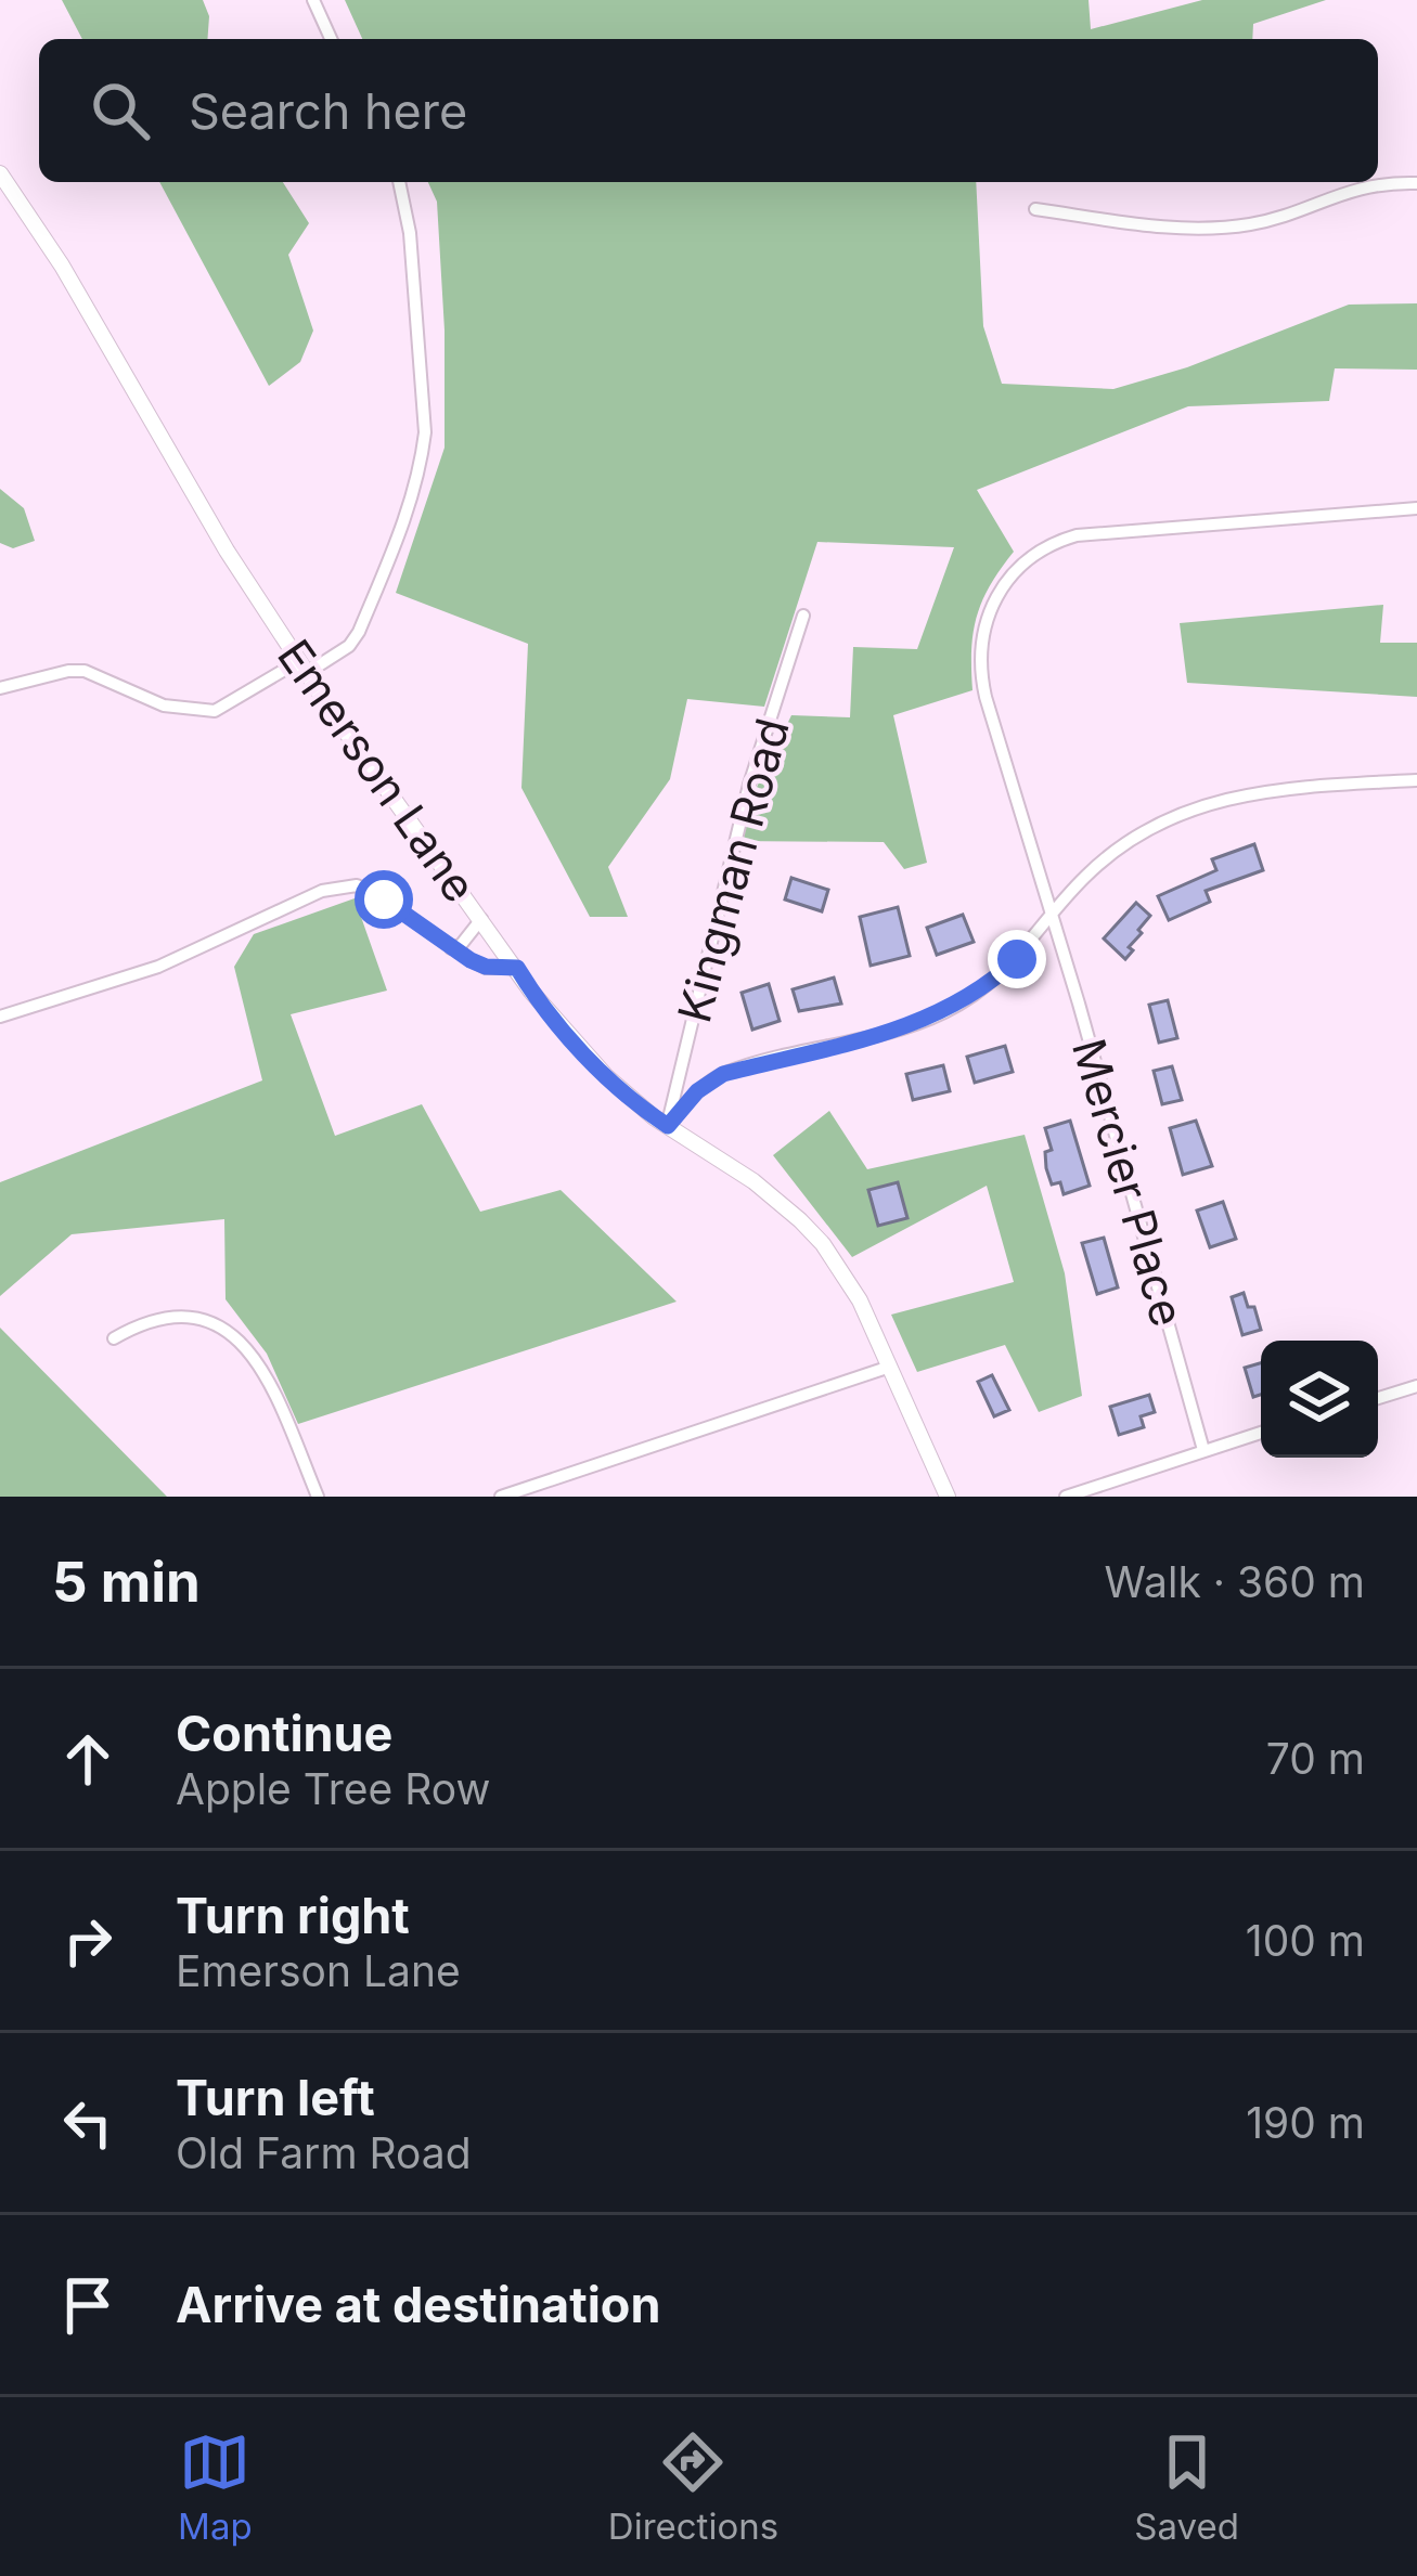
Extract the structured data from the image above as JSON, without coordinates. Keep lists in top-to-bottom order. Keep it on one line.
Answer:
{"streets":{"street":["Emerson Lane","Kingman Road","Mercier Place"]},"crossings":[["Emerson Lane","Kingman Road"]],"page":{"search":"Search here","heading":["5 min","Walk · 360 m"],"list":[["Continue","Apple Tree Row","70 m"],["Turn right","Emerson Lane","100 m"],["Turn left","Old Farm Road","190 m"],"Arrive at destination"],"nav":["Map","Directions","Saved"]}}
